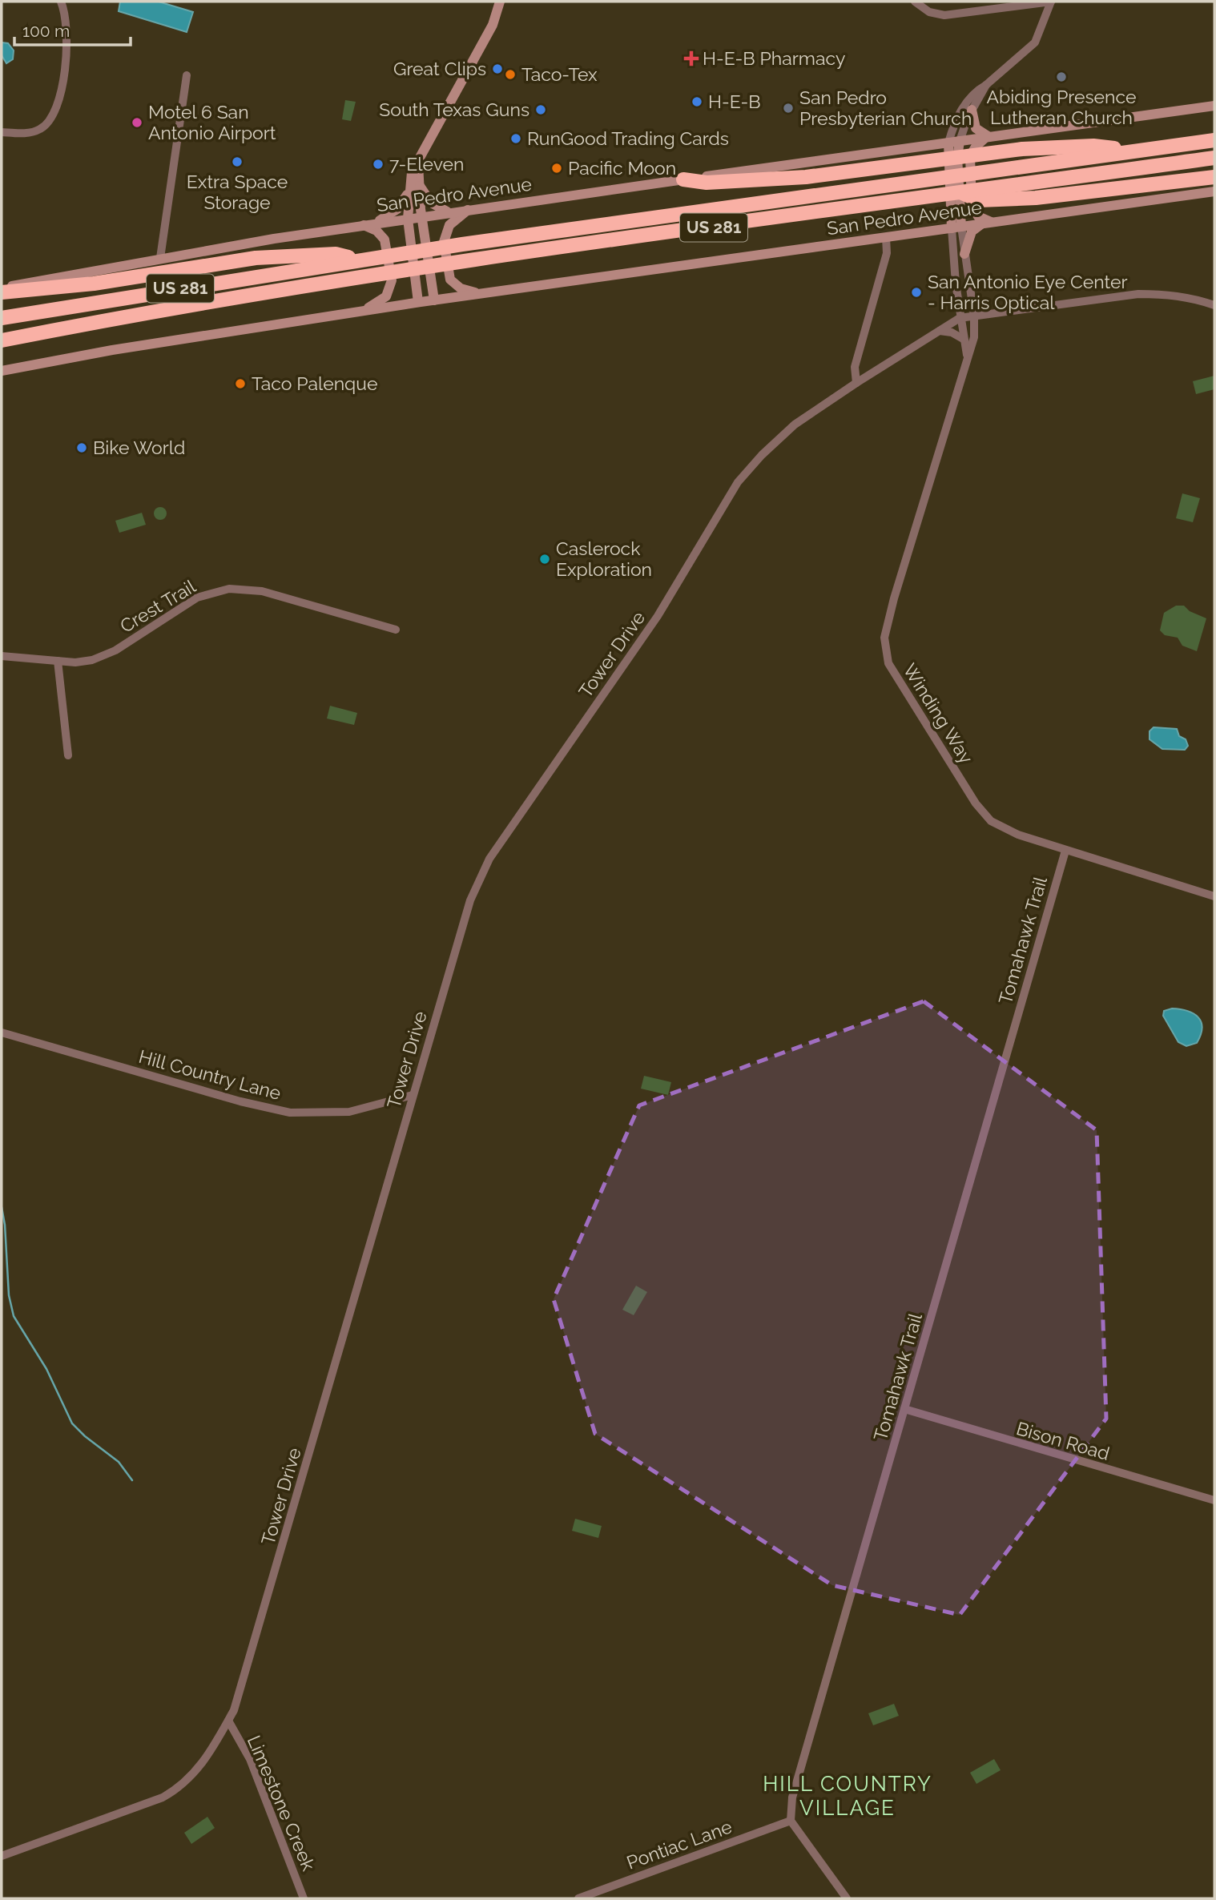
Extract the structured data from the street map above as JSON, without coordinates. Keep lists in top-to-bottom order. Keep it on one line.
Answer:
{"streets":{"highway":["US 281"],"main road":["San Pedro Avenue"],"street":["Crest Trail","Tower Drive","Winding Way","Tomahawk Trail","Hill Country Lane","Bison Road","Limestone Creek","Pontiac Lane"]},"crossings":[["San Pedro Avenue","Winding Way"],["Tower Drive","Winding Way"],["Tower Drive","Hill Country Lane"],["Tower Drive","Limestone Creek"],["Winding Way","Tomahawk Trail"],["Tomahawk Trail","Bison Road"],["Tomahawk Trail","Pontiac Lane"]],"districts":["HILL COUNTRY VILLAGE"],"places":{"health":["H-E-B Pharmacy"],"other":["Great Clips","Taco-Tex","Abiding Presence Lutheran Church","H-E-B","San Pedro Presbyterian Church","South Texas Guns","Motel 6 San Antonio Airport","RunGood Trading Cards","Extra Space Storage","7-Eleven","Pacific Moon","San Antonio Eye Center - Harris Optical","Taco Palenque","Bike World","Caslerock Exploration"]},"scale_bar":"100 m"}
